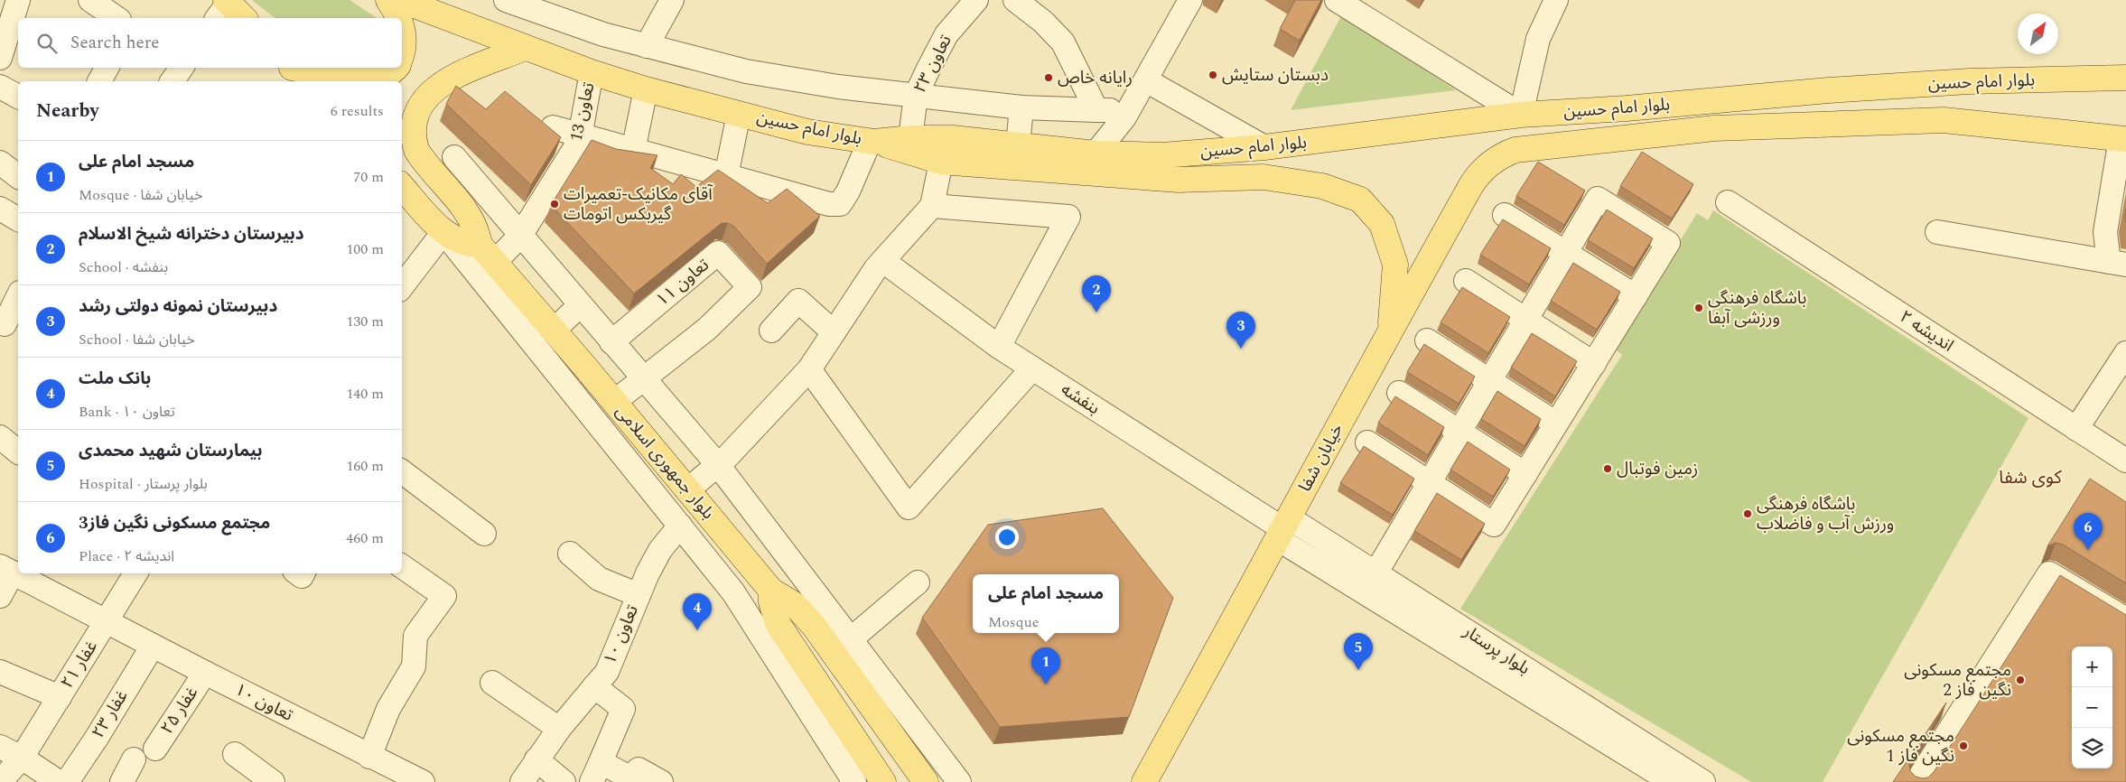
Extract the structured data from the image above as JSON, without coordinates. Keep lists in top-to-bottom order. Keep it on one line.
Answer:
{"streets":{"main road":["بلوار امام حسین","خیابان شفا","بلوار جمهوری اسلامی"],"street":["تعاون ۲۳","تعاون 13","تعاون ۱۱","اندیشه ۲","بنفشه","تعاون ۱۰","بلوار پرستار","غفار ۲۱","غفار ۲۵","غفار ۲۳"]},"crossings":[["تعاون ۲۳","بلوار امام حسین"],["بلوار امام حسین","تعاون 13"],["بلوار امام حسین","خیابان شفا"],["تعاون 13","بلوار جمهوری اسلامی"],["بنفشه","خیابان شفا"],["بنفشه","بلوار پرستار"],["خیابان شفا","بلوار پرستار"],["تعاون ۱۰","غفار ۲۱"],["تعاون ۱۰","غفار ۲۵"],["تعاون ۱۰","غفار ۲۳"]],"districts":["کوی شفا"],"places":["دبستان ستایش","رایانه خاص","آقای مکانیک-تعمیرات گیربکس اتومات","باشگاه فرهنگی ورزشی آبفا","زمین فوتبال","باشگاه فرهنگی ورزش آب و فاضلاب","مجتمع مسکونی نگین فاز 2","مجتمع مسکونی نگین فاز 1"],"north":"top right","page":{"search":"Search here","heading":["Nearby","6 results"],"list":[{"mark":"1","name":"مسجد امام علی","note":"Mosque · خیابان شفا","value":"70 m"},{"mark":"2","name":"دبیرستان دخترانه شیخ الاسلام","note":"School · بنفشه","value":"100 m"},{"mark":"3","name":"دبیرستان نمونه دولتی رشد","note":"School · خیابان شفا","value":"130 m"},{"mark":"4","name":"بانک ملت","note":"Bank · تعاون ۱۰","value":"140 m"},{"mark":"5","name":"بیمارستان شهید محمدی","note":"Hospital · بلوار پرستار","value":"160 m"},{"mark":"6","name":"مجتمع مسکونی نگین فاز3","note":"Place · اندیشه ۲","value":"460 m"}],"pins":["2","3","6","4","5","1"],"popup":["مسجد امام علی","Mosque"],"map_buttons":["+","−"]}}
